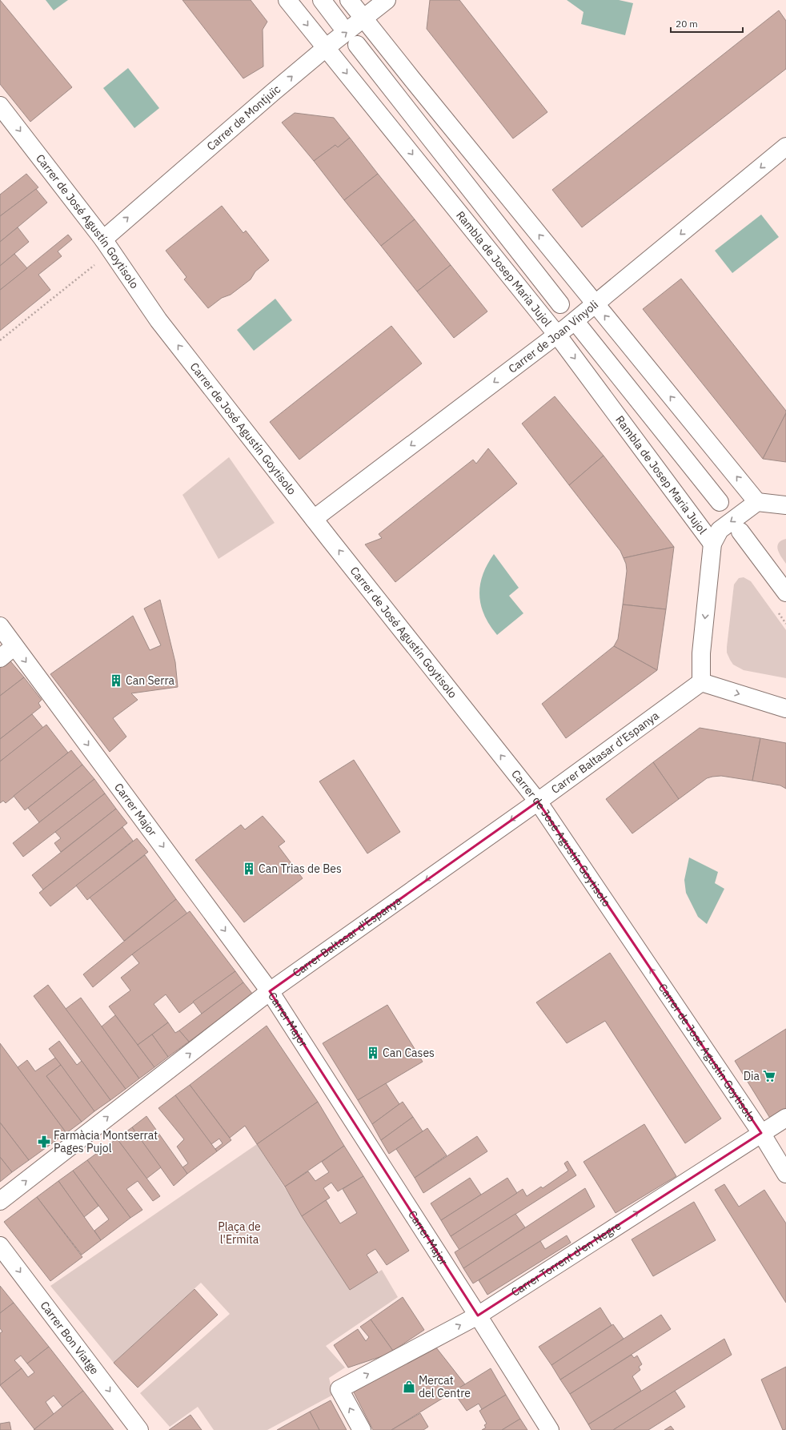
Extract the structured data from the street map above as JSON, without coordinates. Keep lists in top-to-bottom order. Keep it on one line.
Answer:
{"streets":{"street":["Carrer de Montjuïc","Carrer de José Agustín Goytisolo","Rambla de Josep Maria Jujol","Carrer de Joan Vinyoli","Carrer Baltasar d'Espanya","Carrer Major","Carrer Torrent d'en Negre","Carrer Bon Viatge"]},"crossings":[["Carrer de Montjuïc","Carrer de José Agustín Goytisolo"],["Carrer de Montjuïc","Rambla de Josep Maria Jujol"],["Carrer de José Agustín Goytisolo","Carrer de Joan Vinyoli"],["Carrer de José Agustín Goytisolo","Carrer Baltasar d'Espanya"],["Carrer de José Agustín Goytisolo","Carrer Torrent d'en Negre"],["Rambla de Josep Maria Jujol","Carrer de Joan Vinyoli"],["Rambla de Josep Maria Jujol","Carrer Baltasar d'Espanya"],["Carrer Baltasar d'Espanya","Carrer Major"],["Carrer Major","Carrer Torrent d'en Negre"]],"one_way":["Carrer de Montjuïc","Carrer de Joan Vinyoli","Carrer Major","Carrer Torrent d'en Negre","Carrer Bon Viatge"],"parks":["Plaça de l'Ermita"],"places":{"building":["Can Serra","Can Trias de Bes","Can Cases"],"supermarket":["Dia"],"pharmacy":["Farmàcia Montserrat Pages Pujol"],"shop":["Mercat del Centre"]},"scale_bar":"20 m"}
